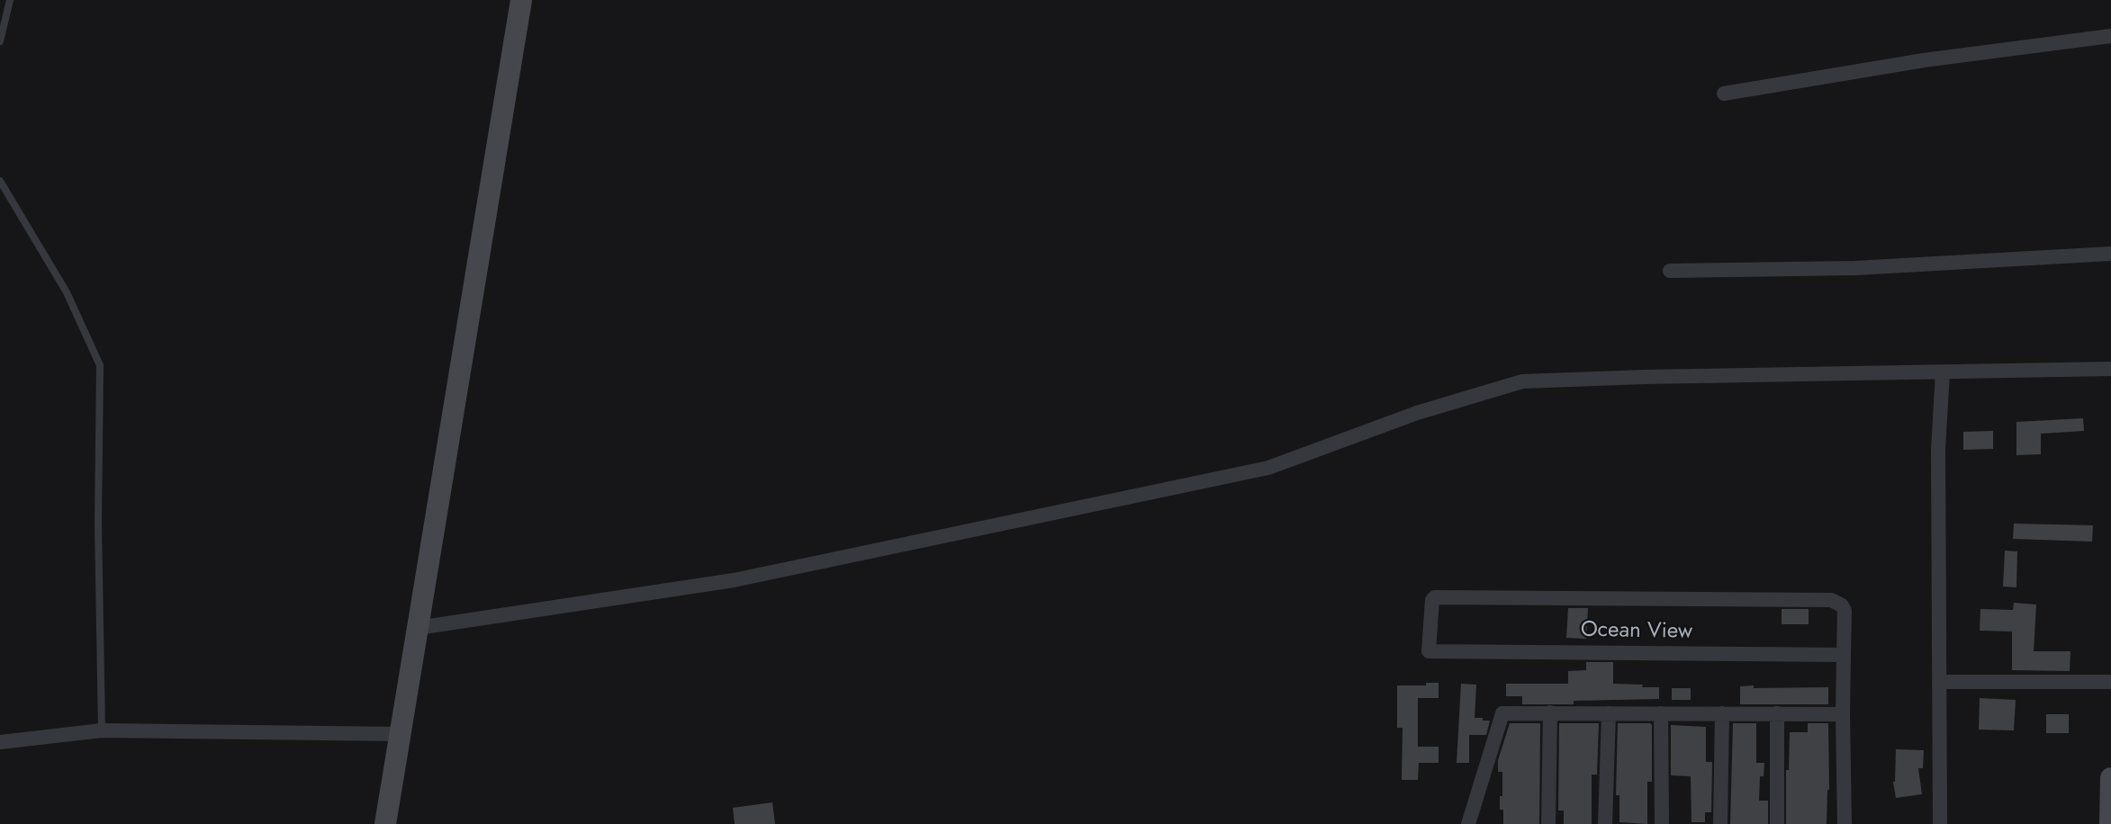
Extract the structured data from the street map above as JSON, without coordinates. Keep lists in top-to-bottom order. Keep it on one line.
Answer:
{"streets":{"street":["Ocean View"]}}
